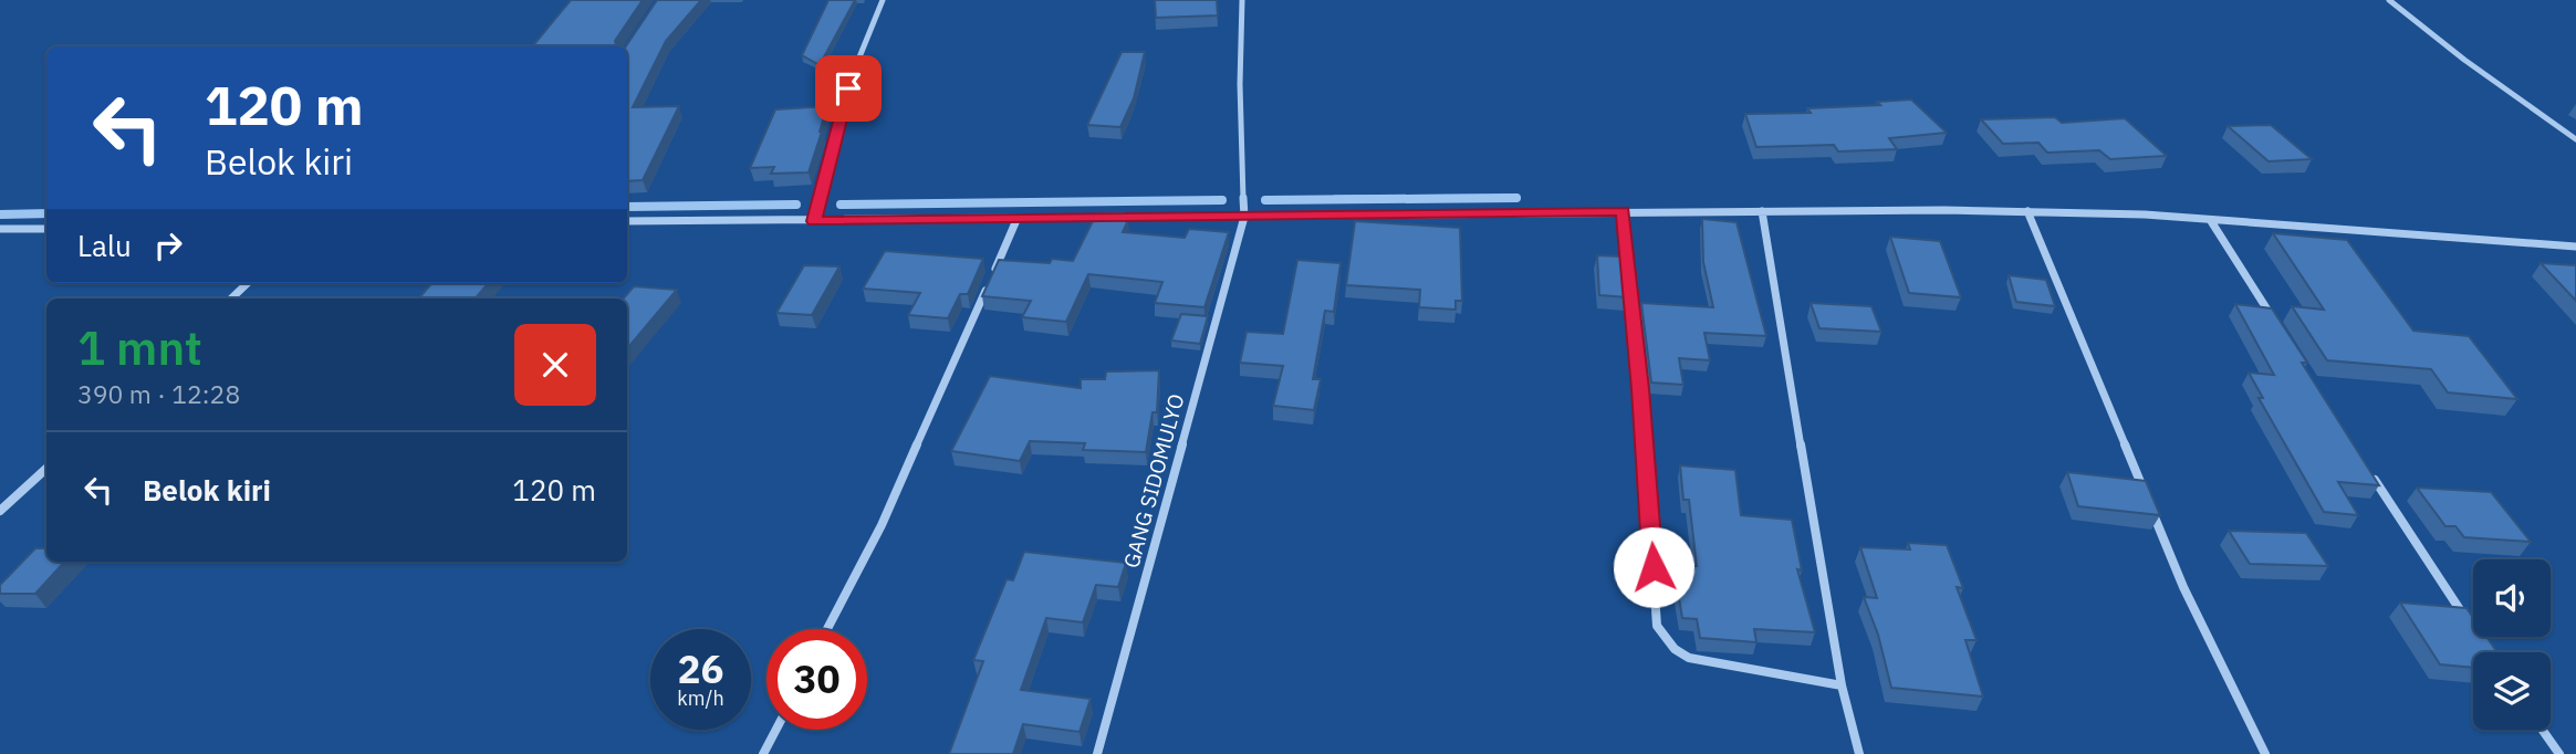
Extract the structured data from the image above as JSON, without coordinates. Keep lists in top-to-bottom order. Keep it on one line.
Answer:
{"streets":{"street":["GANG SIDOMULYO"]},"page":{"turn":["120 m","Belok kiri"],"then":"Lalu","heading":["1 mnt","390 m · 12:28"],"list":[{"name":"Belok kiri","value":"120 m"}],"speed":"26 km/h","limit":"30"}}
